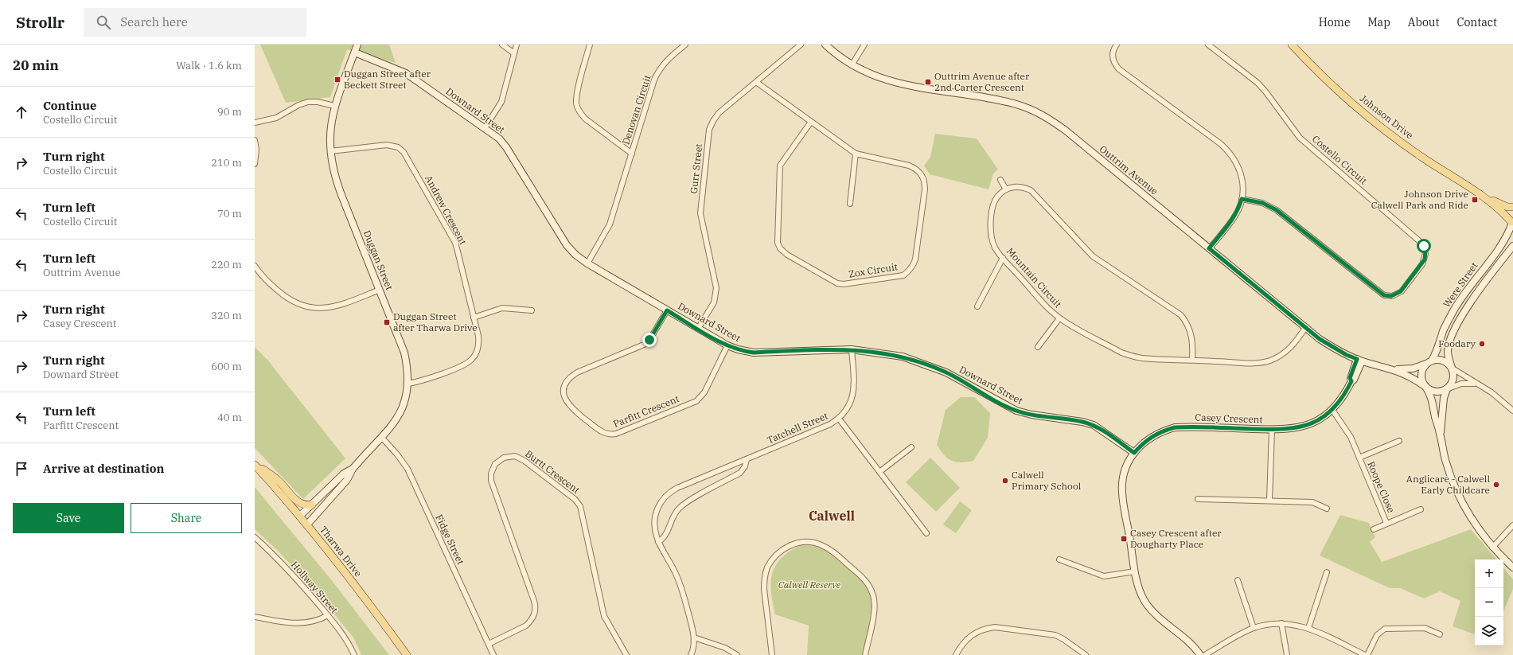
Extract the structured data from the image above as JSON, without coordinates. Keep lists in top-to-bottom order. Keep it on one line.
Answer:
{"streets":{"main road":["Johnson Drive","Tharwa Drive"],"street":["Denovan Circuit","Downard Street","Costello Circuit","Gurr Street","Outtrim Avenue","Andrew Crescent","Duggan Street","Zox Circuit","Mountain Circuit","Were Street","Parfitt Crescent","Casey Crescent","Tatchell Street","Burtt Crescent","Roope Close","Fidge Street","Hollway Street"]},"crossings":[["Denovan Circuit","Downard Street"],["Downard Street","Gurr Street"],["Downard Street","Duggan Street"],["Downard Street","Parfitt Crescent"],["Downard Street","Casey Crescent"],["Downard Street","Tatchell Street"],["Johnson Drive","Were Street"],["Gurr Street","Zox Circuit"],["Outtrim Avenue","Mountain Circuit"],["Outtrim Avenue","Were Street"],["Outtrim Avenue","Casey Crescent"],["Andrew Crescent","Duggan Street"],["Duggan Street","Fidge Street"],["Duggan Street","Tharwa Drive"],["Casey Crescent","Roope Close"],["Burtt Crescent","Fidge Street"]],"districts":["Calwell"],"parks":["Calwell Reserve"],"places":{"transit":["Duggan Street after Beckett Street","Outtrim Avenue after 2nd Carter Crescent","Johnson Drive Calwell Park and Ride","Duggan Street after Tharwa Drive","Casey Crescent after Dougharty Place"],"other":["Foodary","Calwell Primary School","Anglicare - Calwell Early Childcare"]},"page":{"header":"Strollr","search":"Search here","nav":["Home","Map","About","Contact"],"heading":["20 min","Walk · 1.6 km"],"list":[["Continue","Costello Circuit","90 m"],["Turn right","Costello Circuit","210 m"],["Turn left","Costello Circuit","70 m"],["Turn left","Outtrim Avenue","220 m"],["Turn right","Casey Crescent","320 m"],["Turn right","Downard Street","600 m"],["Turn left","Parfitt Crescent","40 m"],"Arrive at destination"],"buttons":["Save","Share"],"map_buttons":["+","−"]}}
